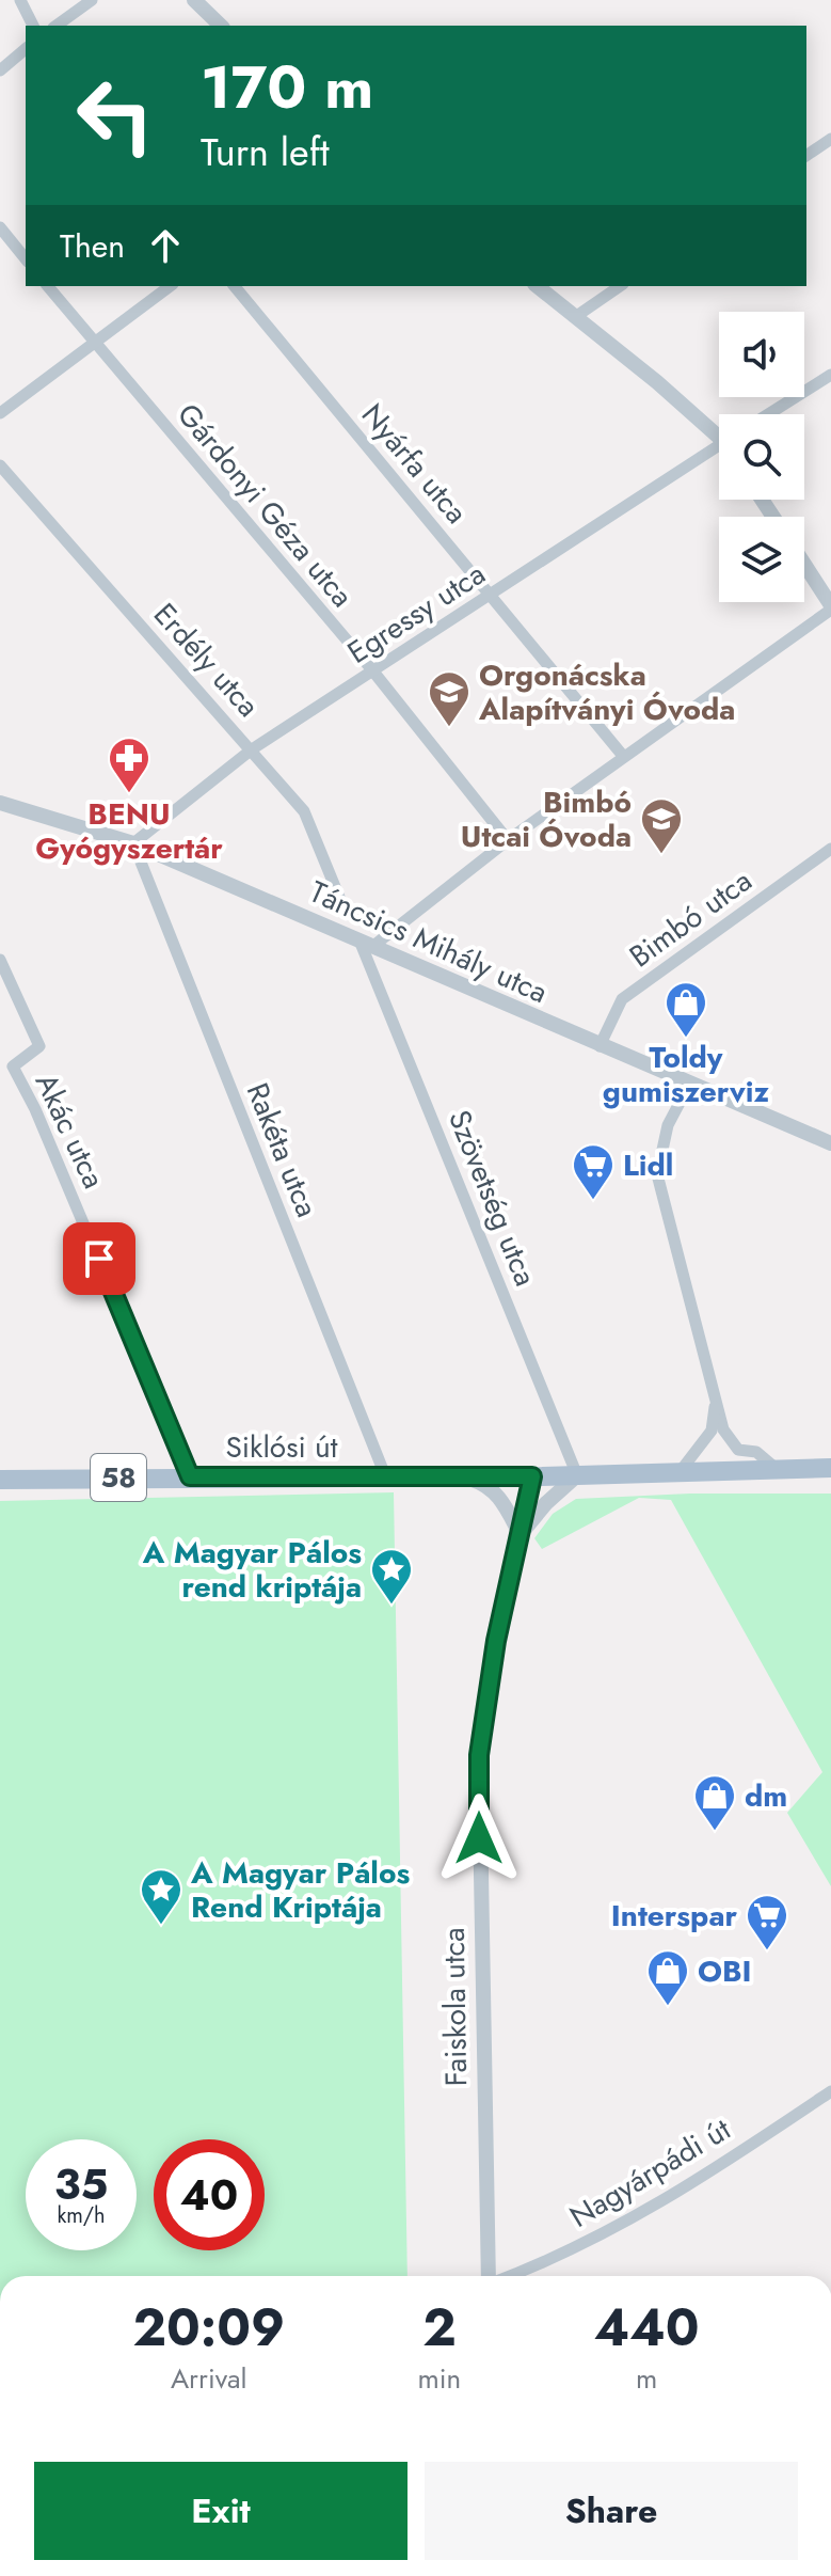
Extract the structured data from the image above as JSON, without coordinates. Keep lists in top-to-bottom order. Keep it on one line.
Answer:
{"streets":{"main road":["Siklósi út","58"],"street":["Nyárfa utca","Gárdonyi Géza utca","Egressy utca","Erdély utca","Bimbó utca","Táncsics Mihály utca","Akác utca","Rakéta utca","Szövetség utca","Faiskola utca","Nagyárpádi út"]},"crossings":[["Nyárfa utca","Egressy utca"],["Gárdonyi Géza utca","Egressy utca"],["Egressy utca","Erdély utca"],["Egressy utca","Táncsics Mihály utca"],["Egressy utca","Rakéta utca"],["Bimbó utca","Táncsics Mihály utca"],["Táncsics Mihály utca","Rakéta utca"],["Táncsics Mihály utca","Szövetség utca"],["Akác utca","Siklósi út"],["Rakéta utca","Siklósi út"],["Szövetség utca","58"],["Siklósi út","58"],["58","Faiskola utca"]],"places":{"school or university":["Orgonácska Alapítványi Óvoda","Bimbó Utcai Óvoda"],"pharmacy":["BENU Gyógyszertár"],"shop":["Toldy gumiszerviz","dm","OBI"],"supermarket":["Lidl","Interspar"],"place":["A Magyar Pálos rend kriptája","A Magyar Pálos Rend Kriptája"]},"page":{"turn":["170 m","Turn left"],"then":"Then","speed":"35 km/h","limit":"40","eta":["20:09","Arrival","2","min","440","m"],"buttons":["Exit","Share"]}}
